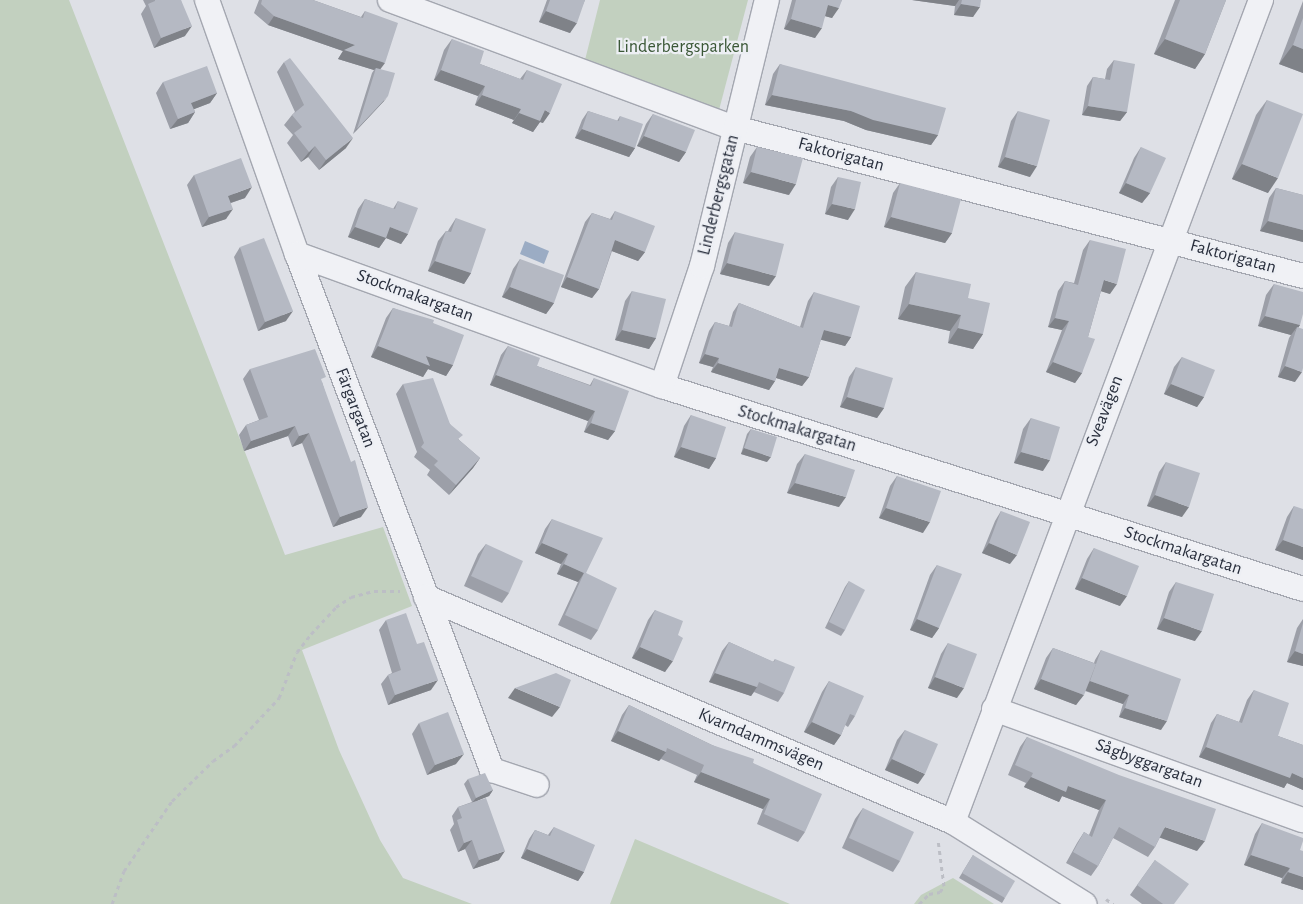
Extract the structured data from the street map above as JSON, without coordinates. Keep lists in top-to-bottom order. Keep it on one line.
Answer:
{"streets":{"street":["Faktorigatan","Linderbergsgatan","Stockmakargatan","Färgargatan","Sveavägen","Kvarndammsvägen","Sågbyggargatan"]},"crossings":[["Faktorigatan","Linderbergsgatan"],["Faktorigatan","Sveavägen"],["Linderbergsgatan","Stockmakargatan"],["Stockmakargatan","Färgargatan"],["Stockmakargatan","Sveavägen"],["Färgargatan","Kvarndammsvägen"],["Sveavägen","Kvarndammsvägen"],["Sveavägen","Sågbyggargatan"]],"parks":["Linderbergsparken"]}
